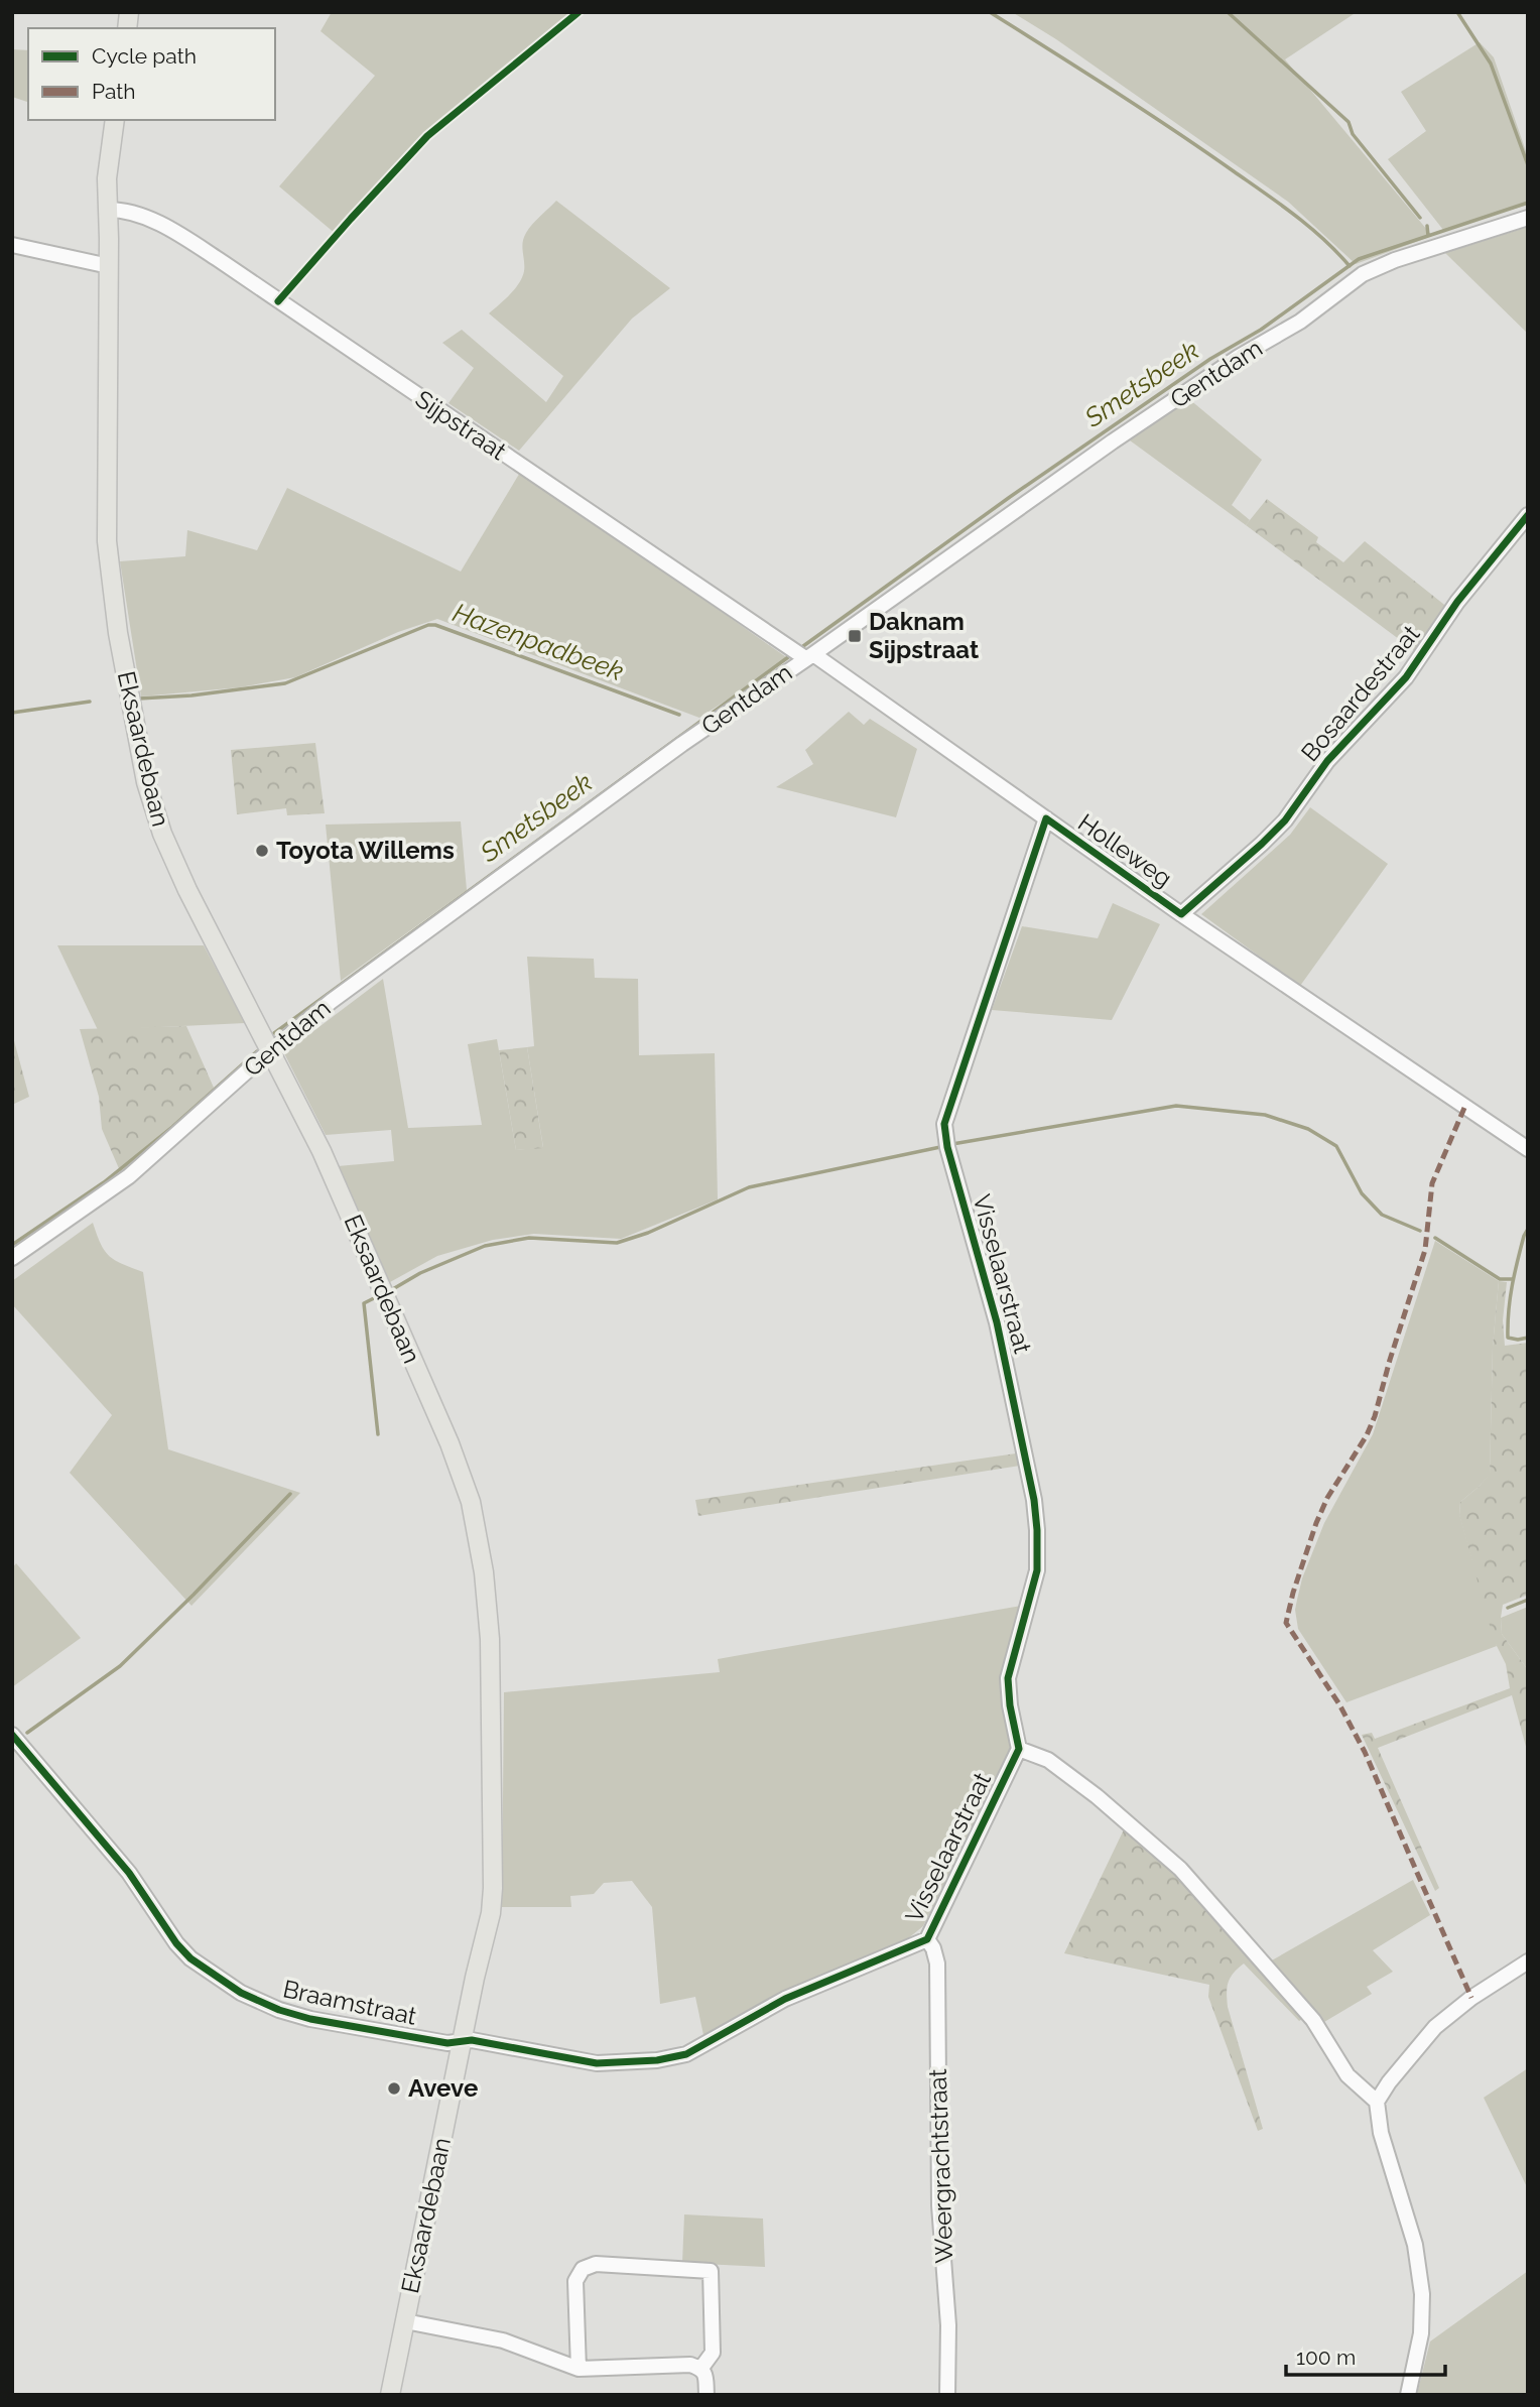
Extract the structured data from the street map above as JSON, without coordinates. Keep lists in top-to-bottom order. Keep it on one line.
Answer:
{"streets":{"main road":["Eksaardebaan"],"street":["Gentdam","Sijpstraat","Bosaardestraat","Holleweg","Visselaarstraat","Braamstraat","Weergrachtstraat"]},"crossings":[["Gentdam","Sijpstraat"],["Gentdam","Eksaardebaan"],["Gentdam","Holleweg"],["Sijpstraat","Eksaardebaan"],["Sijpstraat","Holleweg"],["Bosaardestraat","Holleweg"],["Eksaardebaan","Visselaarstraat"],["Eksaardebaan","Braamstraat"],["Holleweg","Visselaarstraat"],["Visselaarstraat","Braamstraat"],["Visselaarstraat","Weergrachtstraat"]],"water":["Smetsbeek","Hazenpadbeek"],"places":{"transit":["Daknam Sijpstraat"],"other":["Toyota Willems","Aveve"]},"legend":["Cycle path","Path"],"scale_bar":"100 m"}
